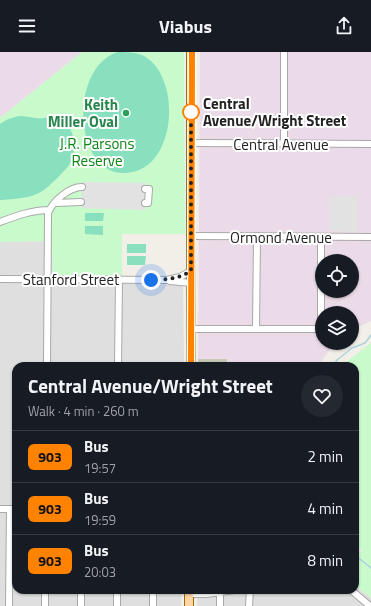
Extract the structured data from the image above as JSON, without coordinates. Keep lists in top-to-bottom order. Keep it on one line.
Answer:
{"streets":{"street":["Central Avenue","Ormond Avenue","Stanford Street"]},"parks":["J.R. Parsons Reserve"],"places":["Central Avenue/Wright Street","Keith Miller Oval"],"lines":["bus line 903"],"page":{"header":"Viabus","heading":["Central Avenue/Wright Street","Walk · 4 min · 260 m"],"list":[{"mark":"903","name":"Bus","note":"19:57","value":"2 min"},{"mark":"903","name":"Bus","note":"19:59","value":"4 min"},{"mark":"903","name":"Bus","note":"20:03","value":"8 min"}]}}
